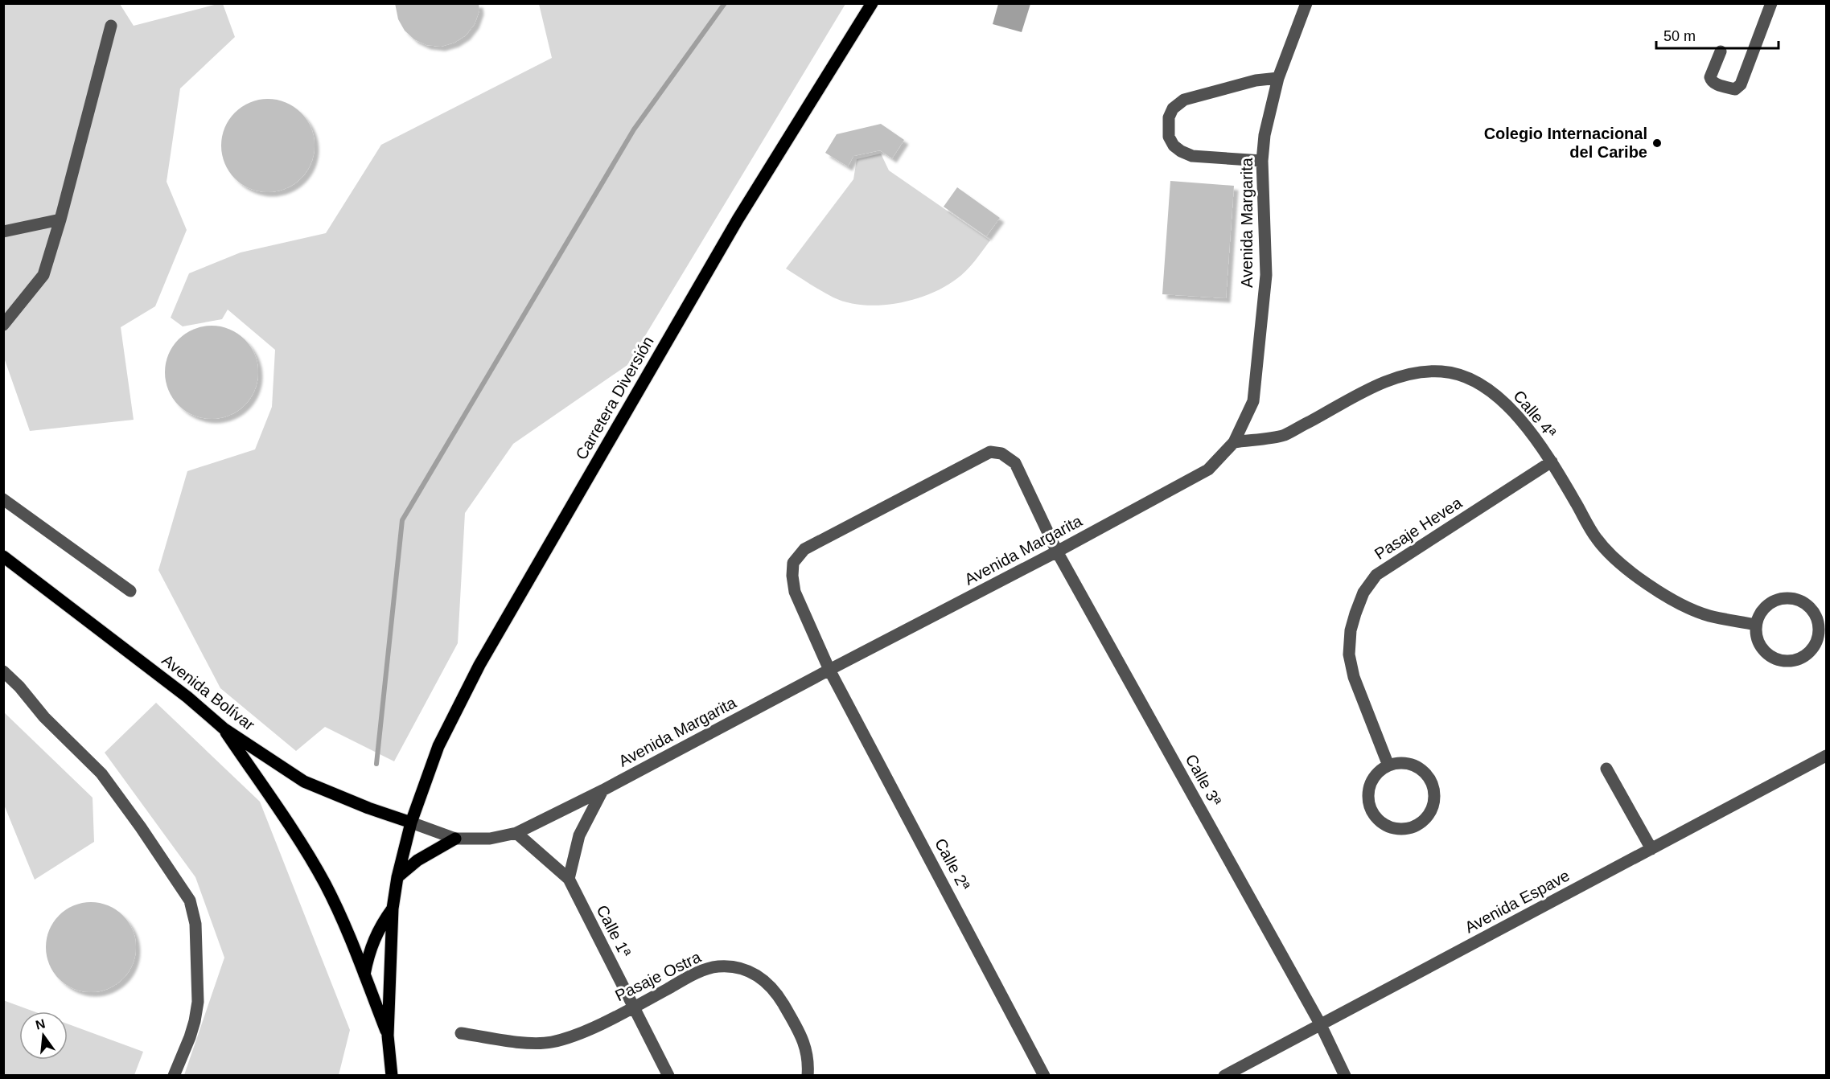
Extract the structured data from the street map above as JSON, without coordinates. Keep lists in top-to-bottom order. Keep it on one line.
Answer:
{"streets":{"main road":["Carretera Diversión","Avenida Bolívar"],"street":["Avenida Margarita","Calle 4ª","Pasaje Hevea","Calle 3ª","Calle 2ª","Avenida Espave","Calle 1ª","Pasaje Ostra"]},"crossings":[["Avenida Margarita","Carretera Diversión"],["Avenida Margarita","Calle 4ª"],["Avenida Margarita","Avenida Bolívar"],["Avenida Margarita","Calle 3ª"],["Avenida Margarita","Calle 2ª"],["Carretera Diversión","Avenida Bolívar"],["Calle 4ª","Pasaje Hevea"],["Calle 3ª","Calle 2ª"],["Calle 3ª","Avenida Espave"],["Calle 1ª","Pasaje Ostra"]],"places":["Colegio Internacional del Caribe"],"scale_bar":"50 m","north":"top"}
